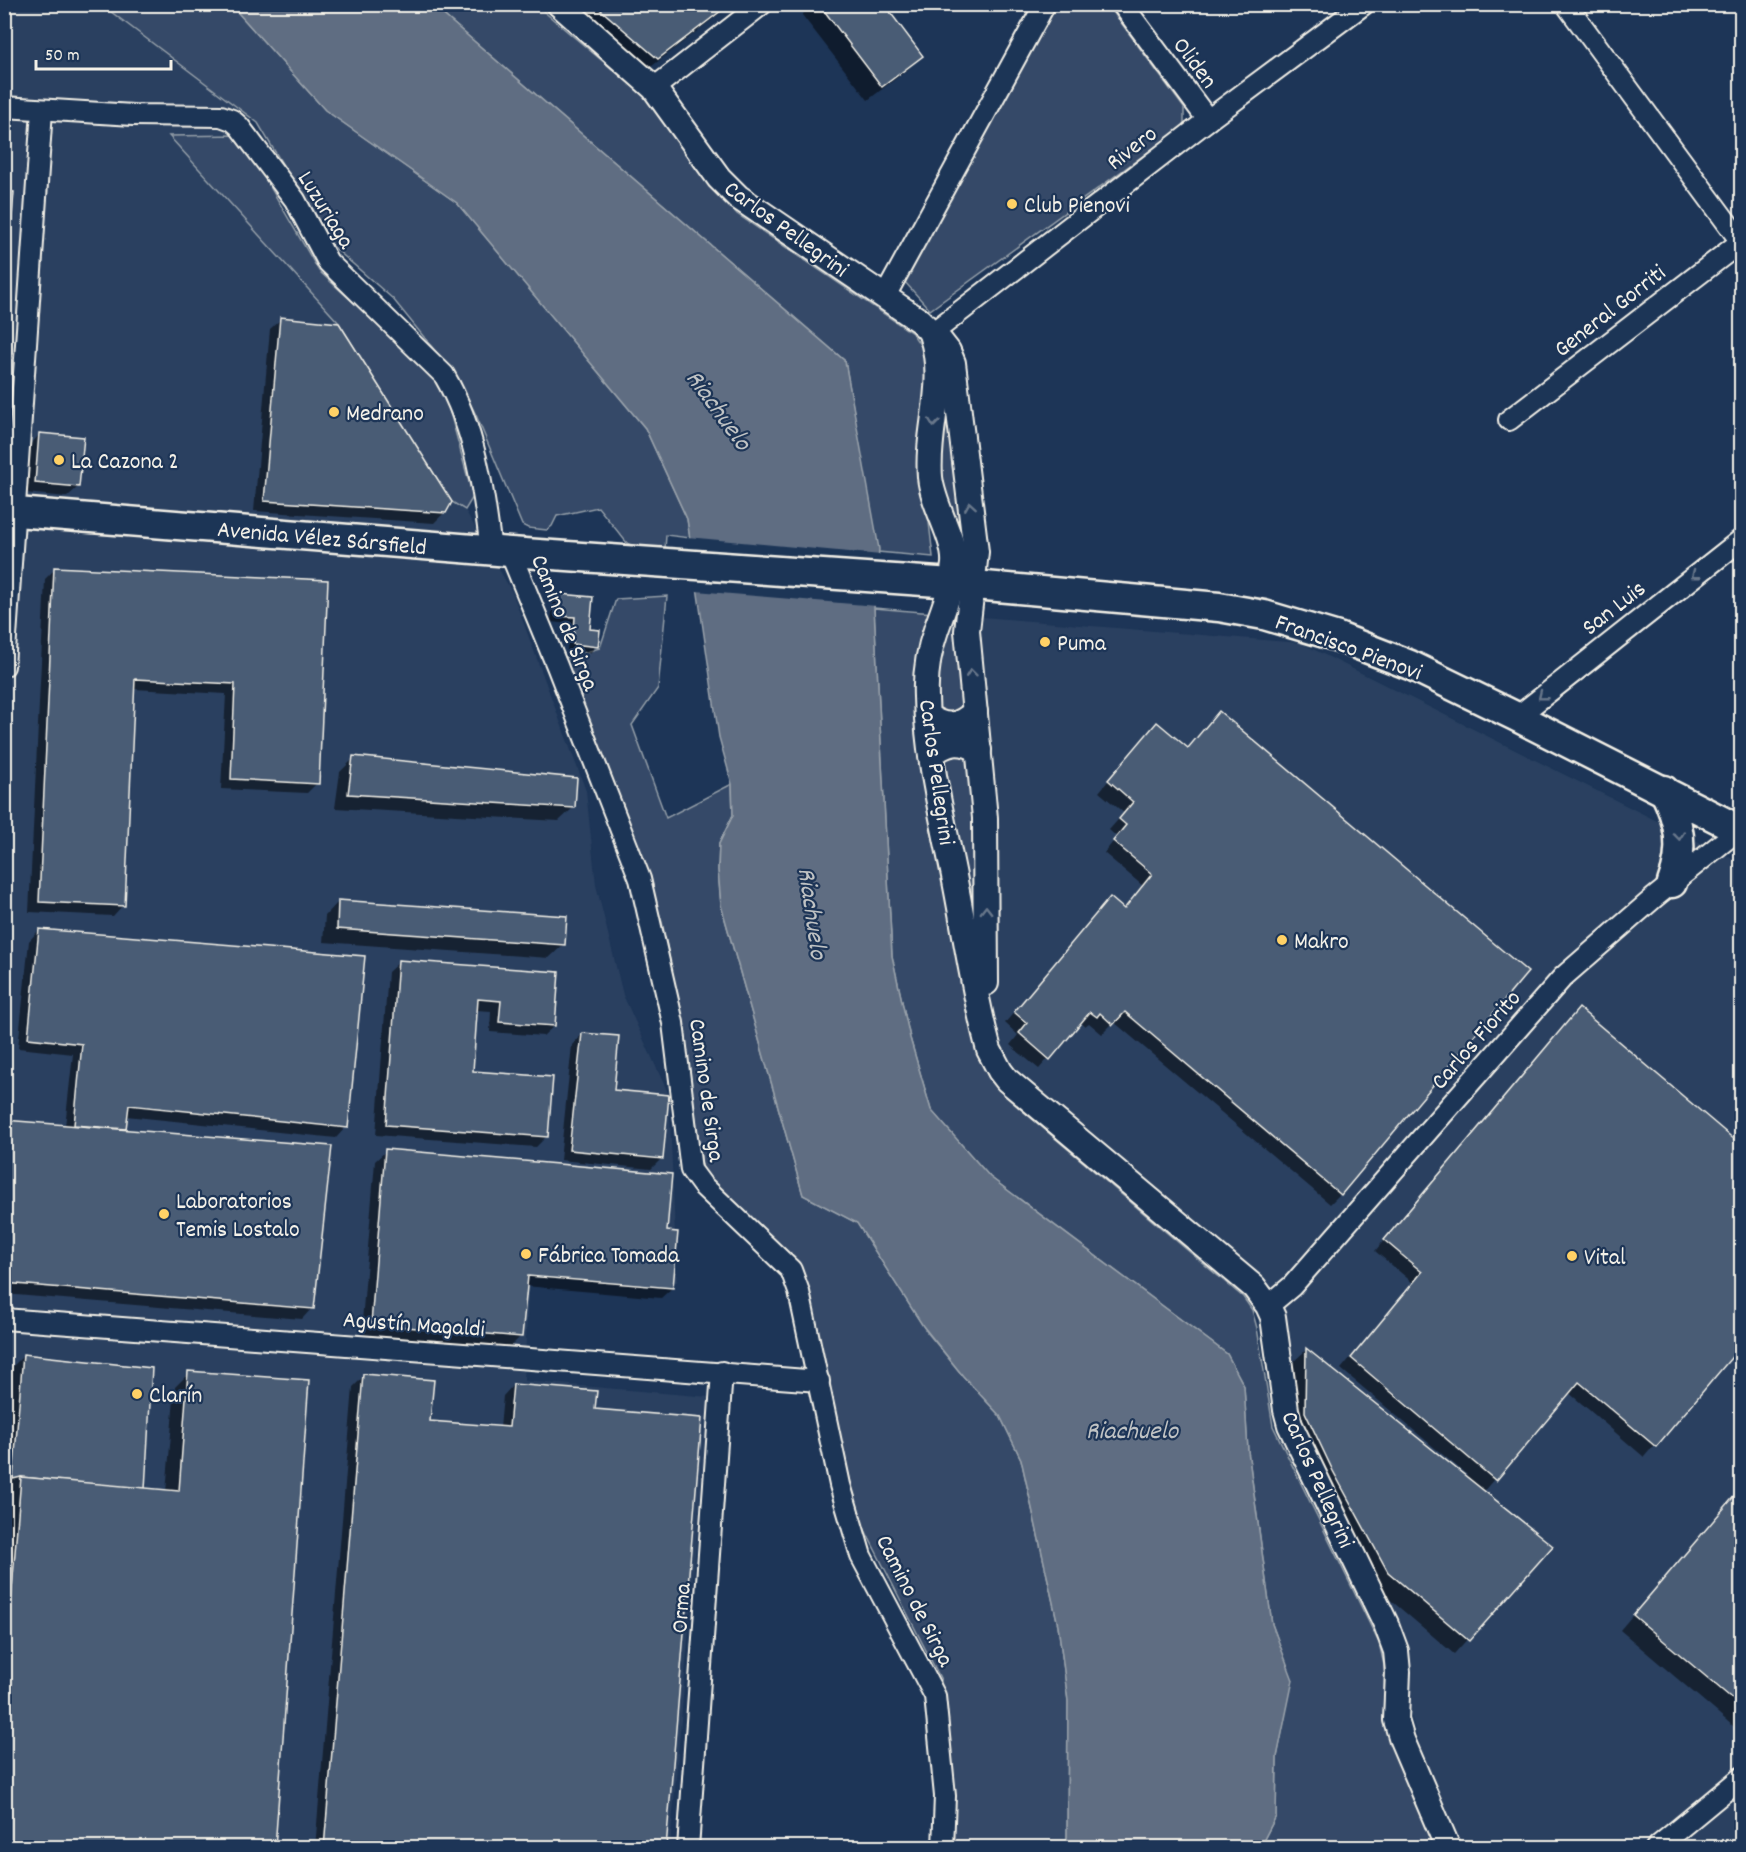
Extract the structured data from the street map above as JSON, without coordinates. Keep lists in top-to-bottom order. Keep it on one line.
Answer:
{"streets":{"main road":["Avenida Vélez Sársfield","Francisco Pienovi"],"street":["Oliden","Rivero","Luzuriaga","Carlos Pellegrini","General Gorriti","San Luis","Camino de Sirga","Carlos Fiorito","Agustín Magaldi","Orma"]},"crossings":[["Oliden","Rivero"],["Rivero","Carlos Pellegrini"],["Luzuriaga","Avenida Vélez Sársfield"],["Luzuriaga","Camino de Sirga"],["Carlos Pellegrini","Francisco Pienovi"],["Carlos Pellegrini","Carlos Fiorito"],["Avenida Vélez Sársfield","Camino de Sirga"],["Avenida Vélez Sársfield","Francisco Pienovi"],["San Luis","Francisco Pienovi"],["Camino de Sirga","Agustín Magaldi"],["Francisco Pienovi","Carlos Fiorito"],["Agustín Magaldi","Orma"]],"one_way":["San Luis"],"water":["Riachuelo"],"places":["Club Pienovi","Medrano","La Cazona 2","Puma","Makro","Laboratorios Temis Lostalo","Fábrica Tomada","Vital","Clarín"],"scale_bar":"50 m"}
